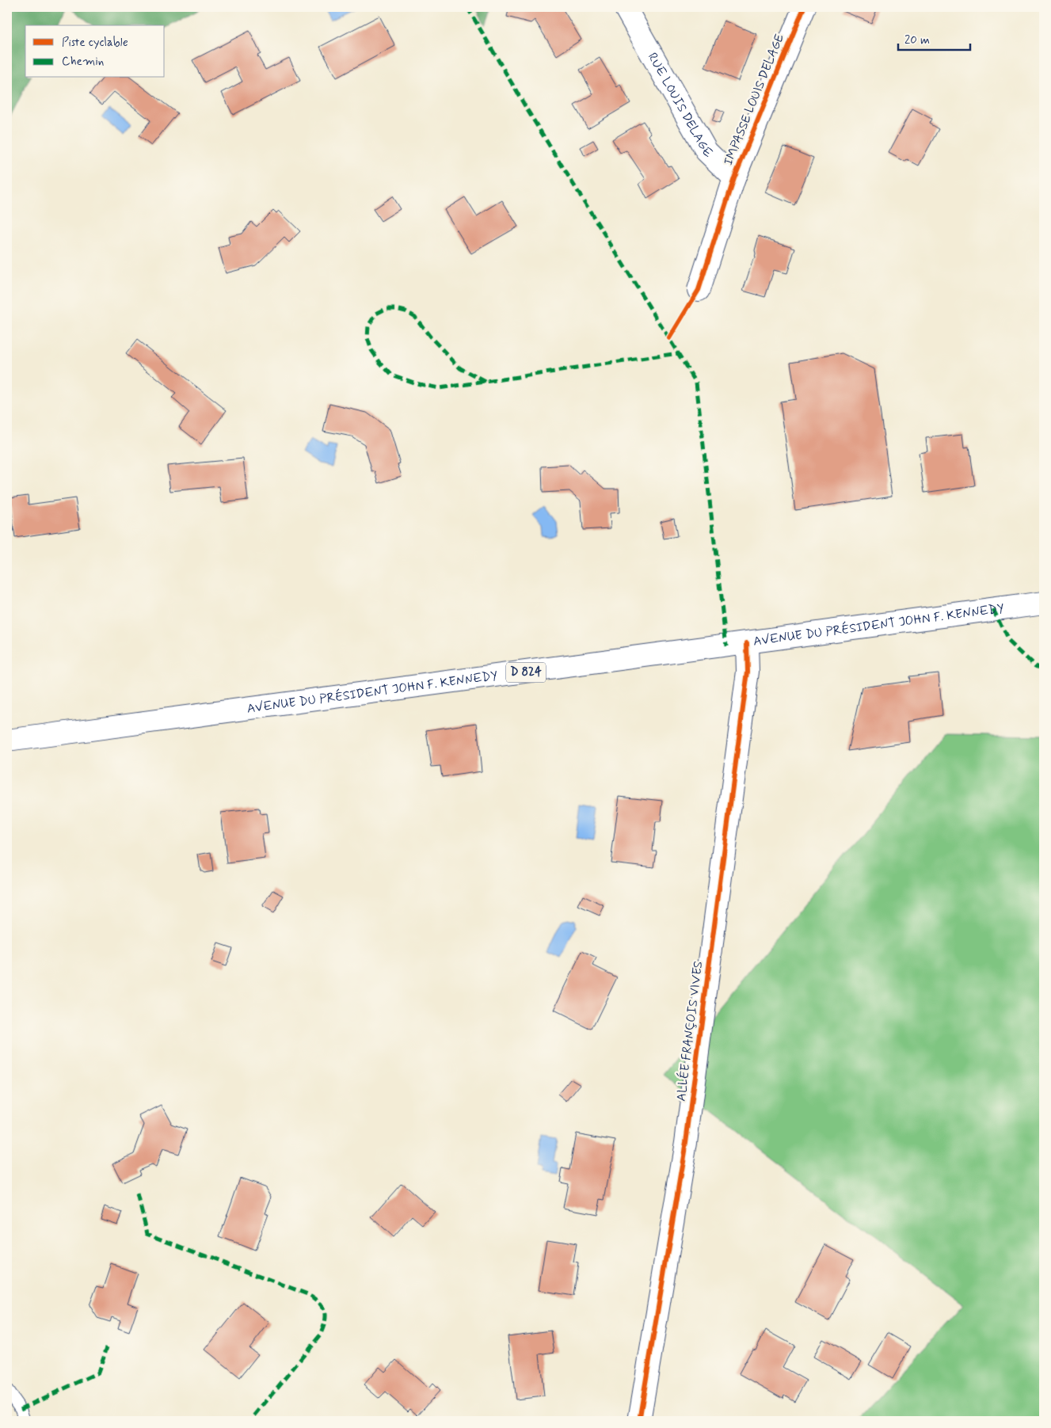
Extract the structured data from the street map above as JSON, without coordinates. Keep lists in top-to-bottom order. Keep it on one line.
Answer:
{"streets":{"street":["IMPASSE LOUIS DELAGE","RUE LOUIS DELAGE","AVENUE DU PRÉSIDENT JOHN F. KENNEDY","D 824","ALLÉE FRANÇOIS VIVES"]},"crossings":[["IMPASSE LOUIS DELAGE","RUE LOUIS DELAGE"],["AVENUE DU PRÉSIDENT JOHN F. KENNEDY","ALLÉE FRANÇOIS VIVES"]],"legend":["Piste cyclable","Chemin"],"scale_bar":"20 m"}
